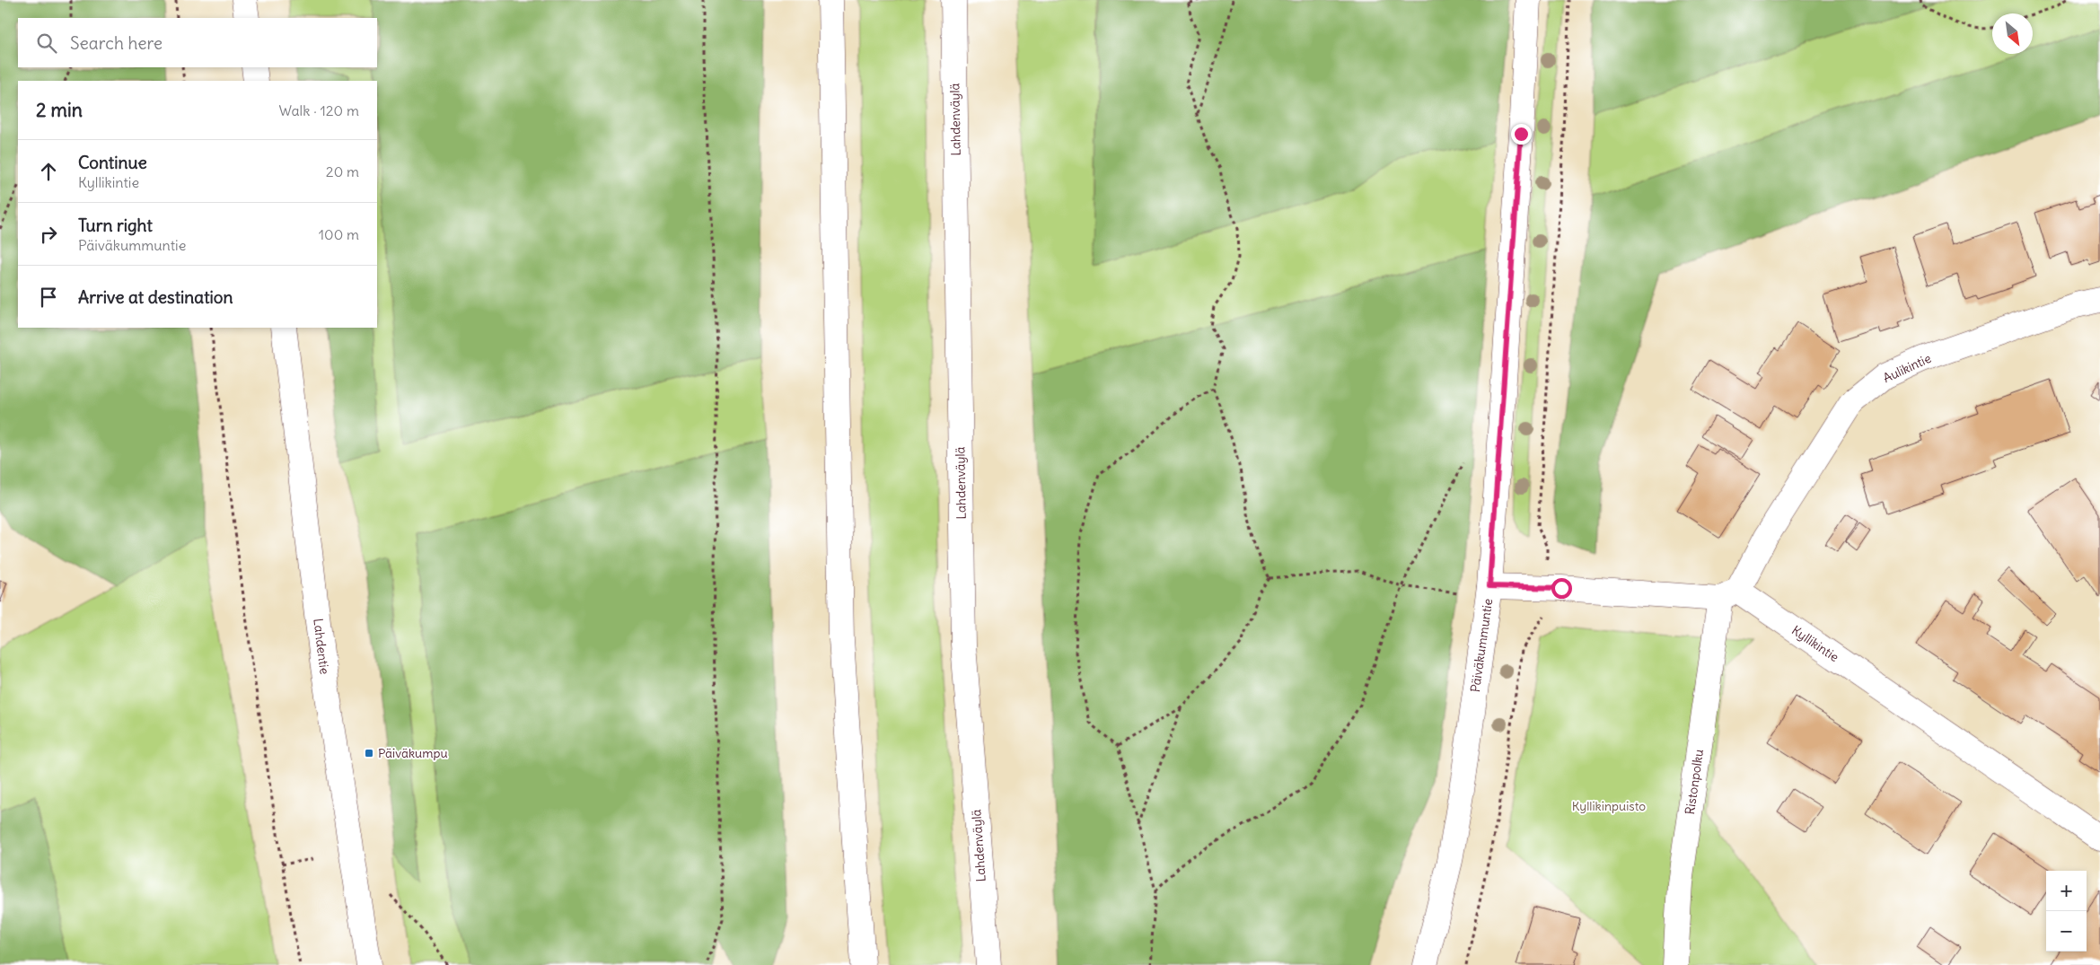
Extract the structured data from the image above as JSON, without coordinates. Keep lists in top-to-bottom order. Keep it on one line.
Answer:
{"streets":{"main road":["Lahdenväylä","Aulikintie","Kyllikintie","Päiväkummuntie","Lahdentie","Ristonpolku"]},"crossings":[["Aulikintie","Kyllikintie"],["Aulikintie","Ristonpolku"],["Kyllikintie","Ristonpolku"]],"parks":["Kyllikinpuisto"],"places":{"transit":["Päiväkumpu"]},"north":"bottom right","page":{"search":"Search here","heading":["2 min","Walk · 120 m"],"list":[["Continue","Kyllikintie","20 m"],["Turn right","Päiväkummuntie","100 m"],"Arrive at destination"],"map_buttons":["+","−"]}}
